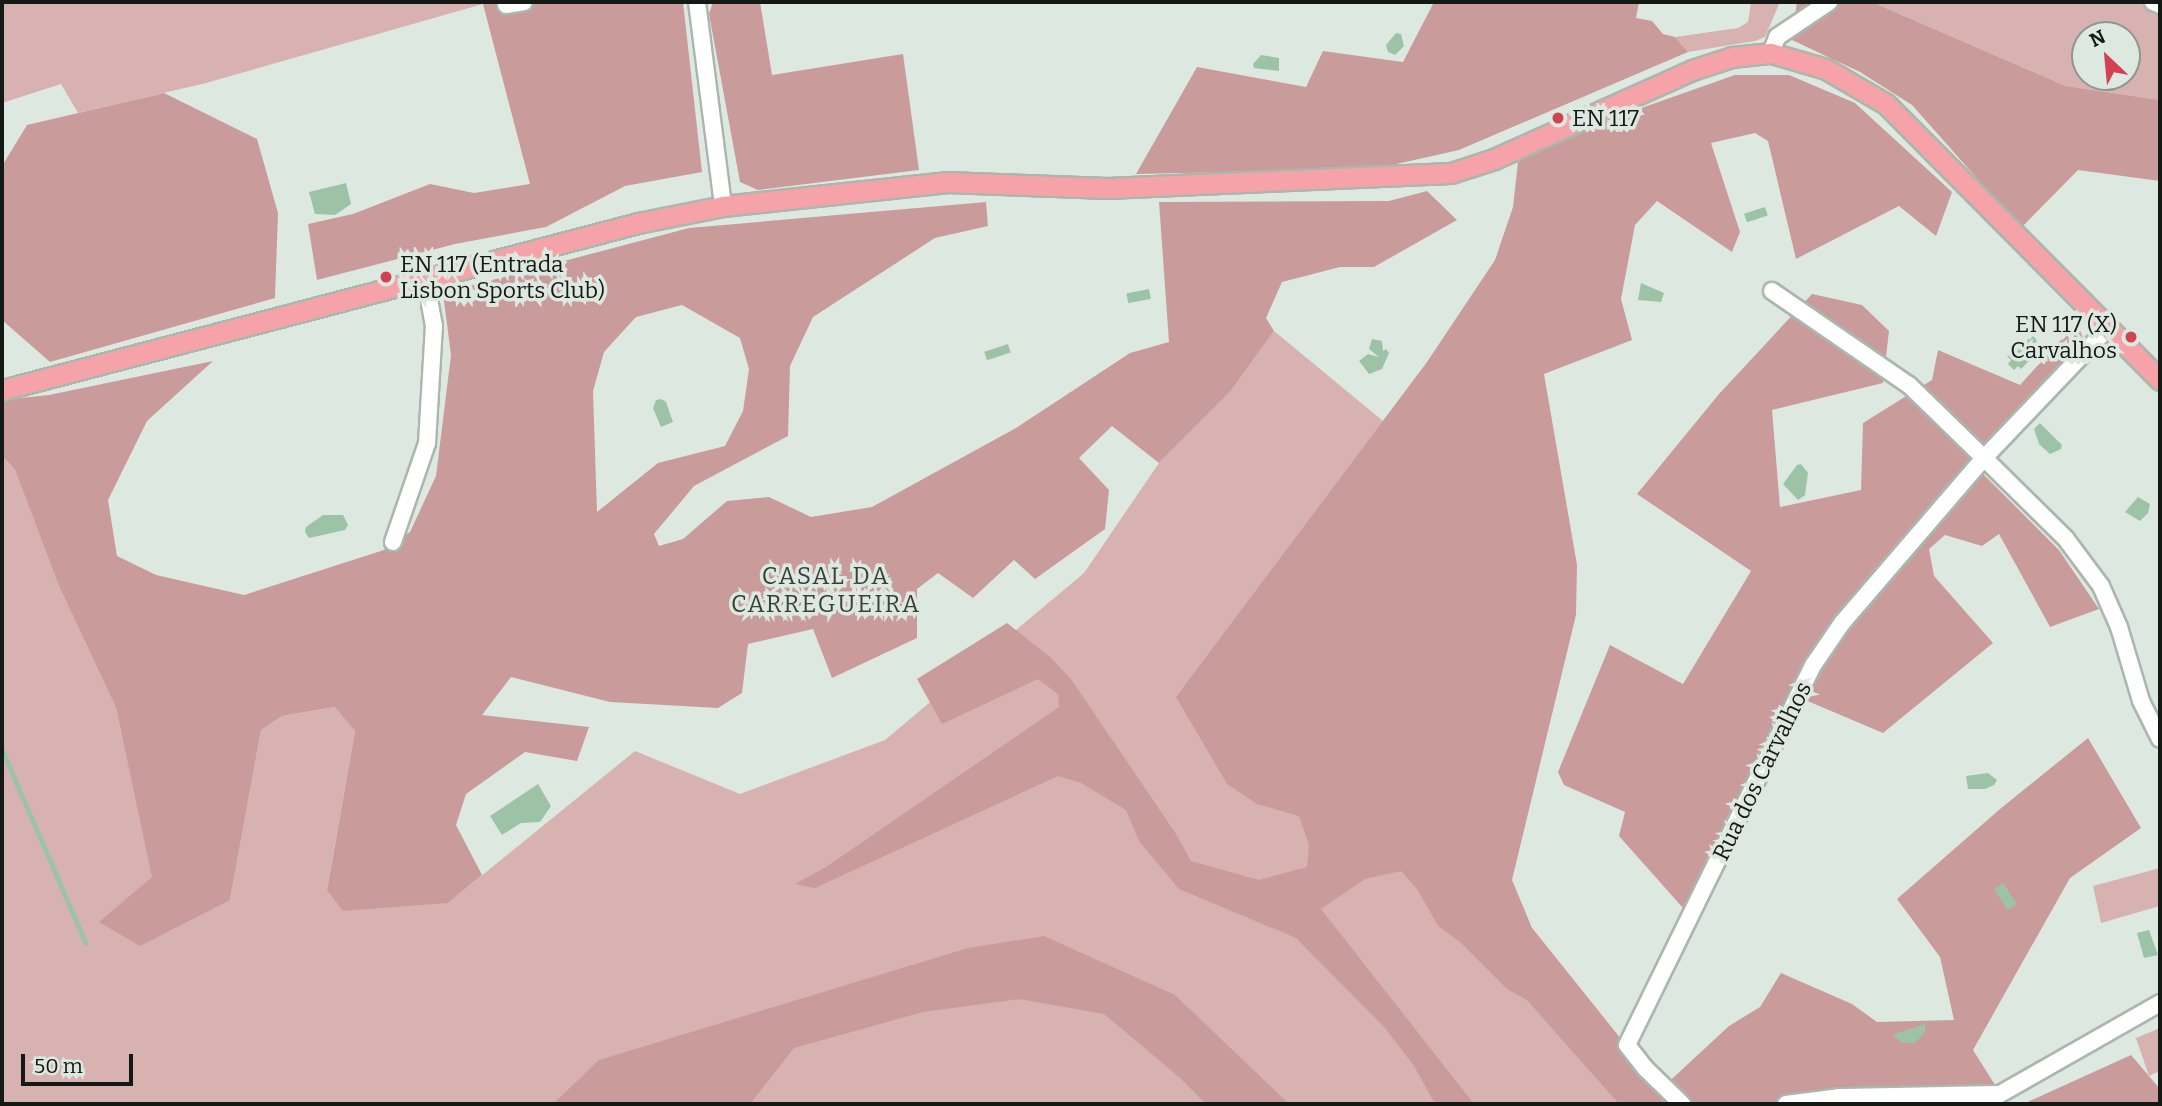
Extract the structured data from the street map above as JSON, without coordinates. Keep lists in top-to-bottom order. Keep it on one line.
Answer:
{"streets":{"street":["Rua dos Carvalhos"]},"districts":["CASAL DA CARREGUEIRA"],"places":["EN 117","EN 117 (Entrada Lisbon Sports Club)","EN 117 (X) Carvalhos"],"scale_bar":"50 m","north":"top left"}
